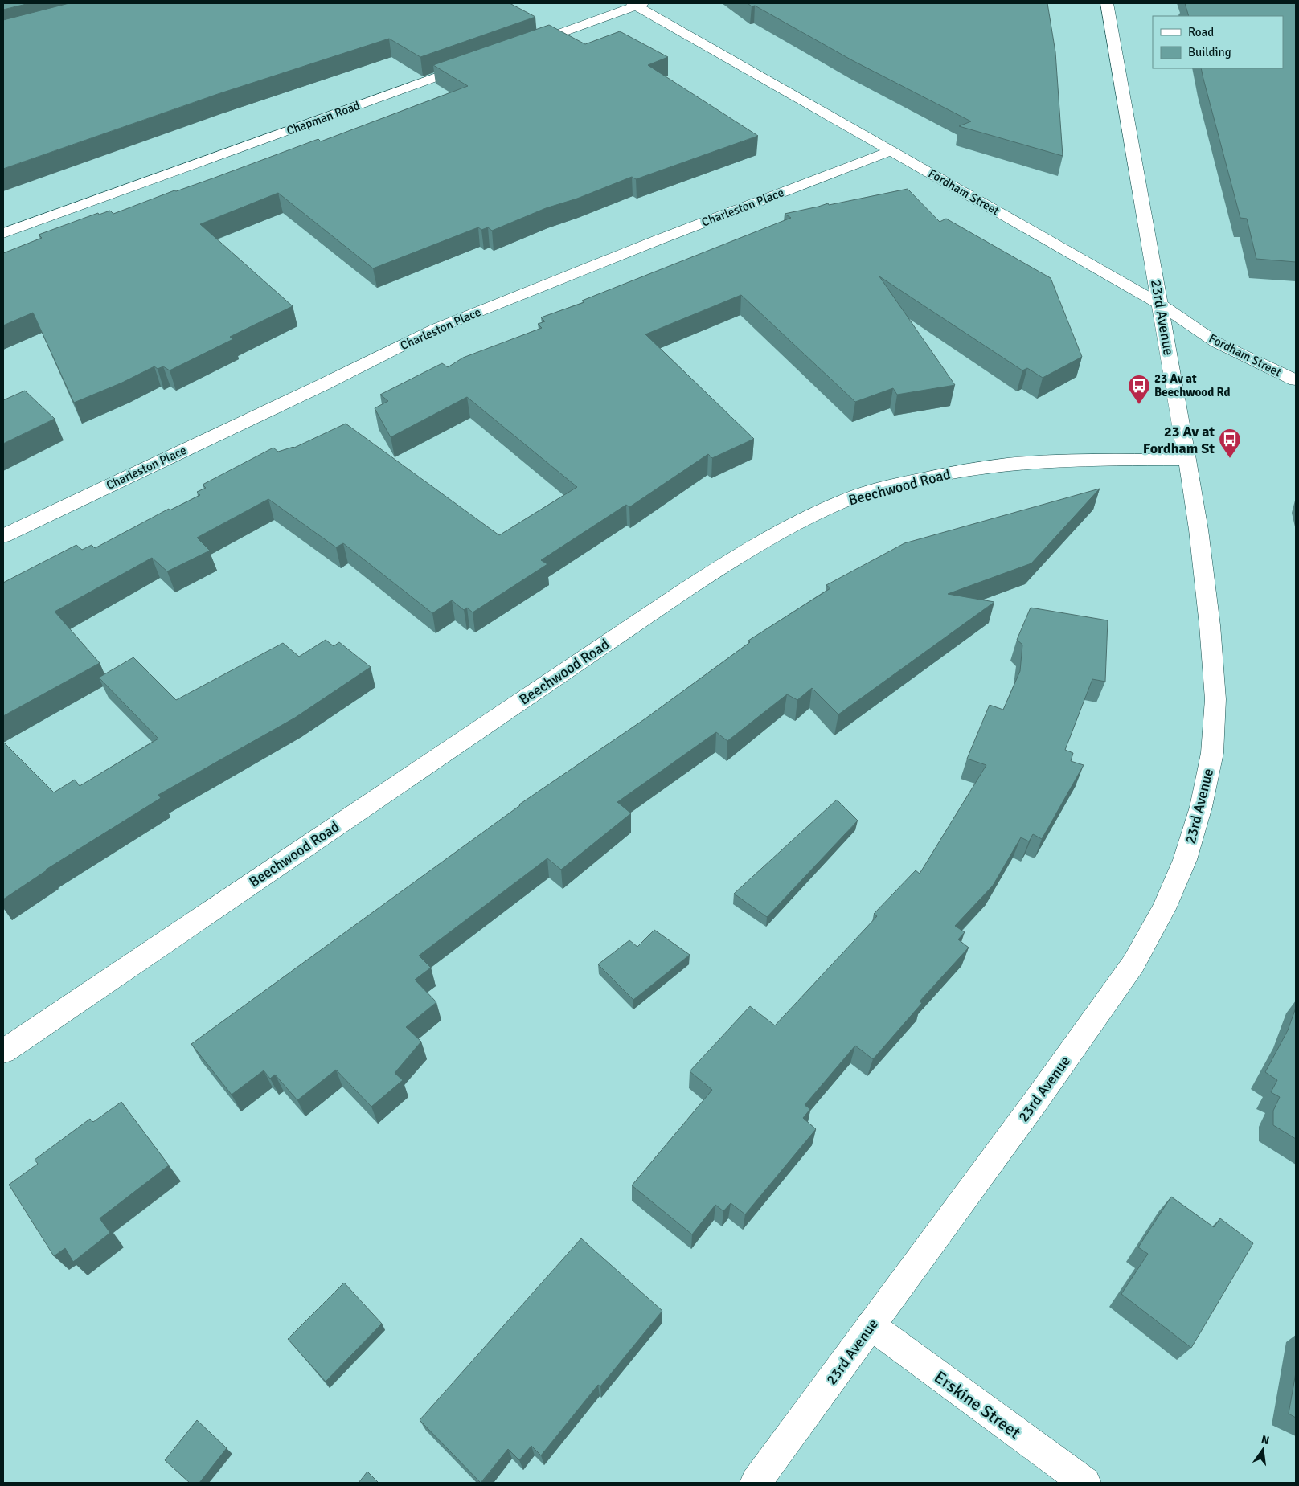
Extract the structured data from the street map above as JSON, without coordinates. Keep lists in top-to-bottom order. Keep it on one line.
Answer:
{"streets":{"street":["Chapman Road","Fordham Street","Charleston Place","23rd Avenue","Beechwood Road","Erskine Street"]},"crossings":[["Fordham Street","Charleston Place"],["Fordham Street","23rd Avenue"],["23rd Avenue","Beechwood Road"],["23rd Avenue","Erskine Street"]],"places":{"bus stop":["23 Av at Beechwood Rd","23 Av at Fordham St"]},"legend":["Road","Building"],"north":"top"}
